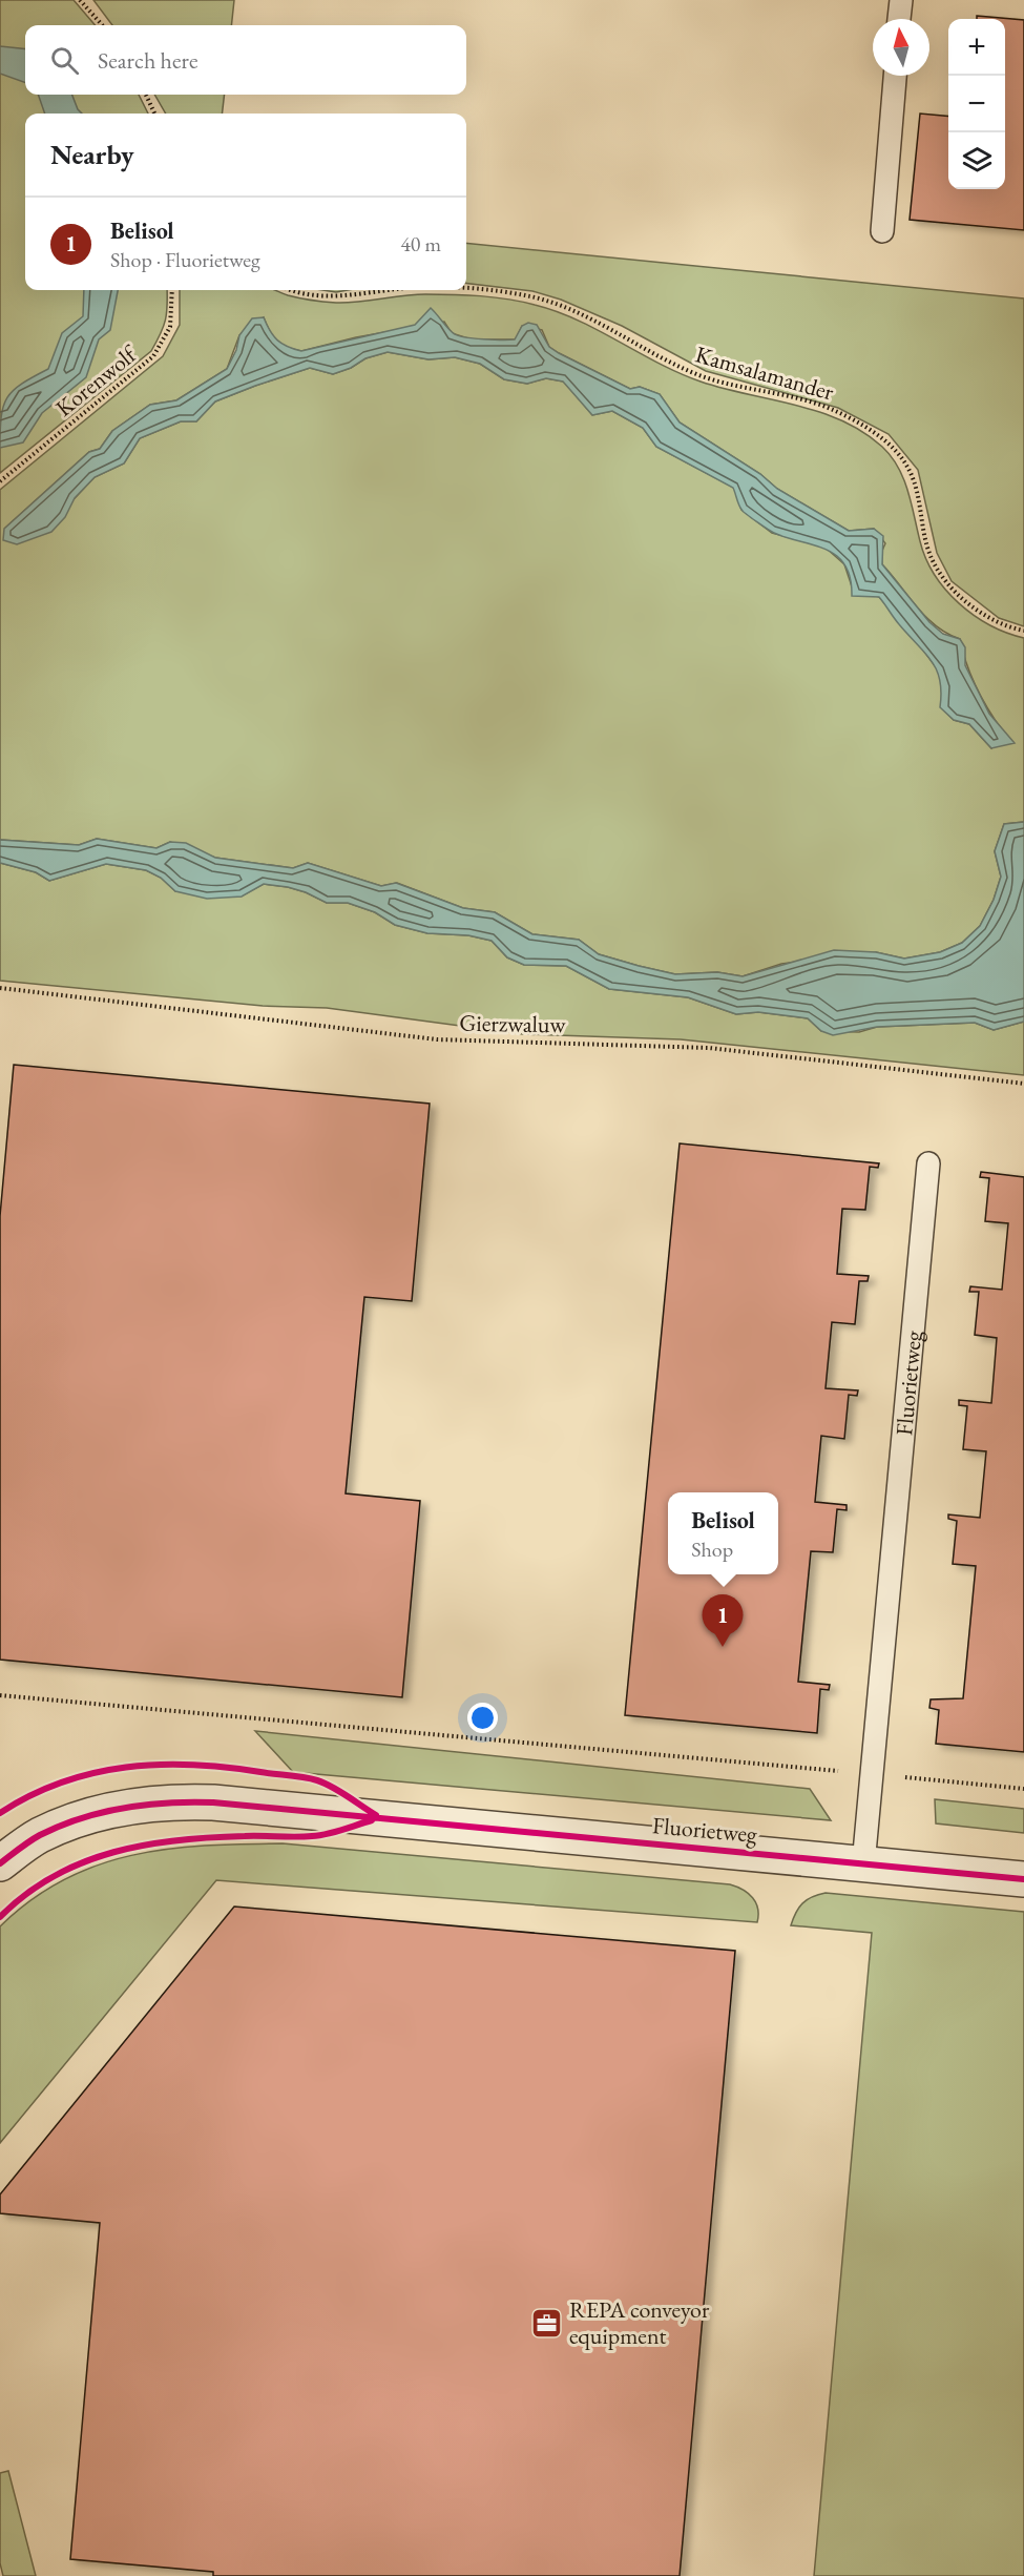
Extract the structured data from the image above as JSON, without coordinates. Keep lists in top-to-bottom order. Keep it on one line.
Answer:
{"streets":{"street":["Fluorietweg"],"path":["Kamsalamander","Korenwolf","Gierzwaluw"]},"places":{"office":["REPA conveyor equipment"]},"north":"top","page":{"map_buttons":["+","−"],"search":"Search here","heading":"Nearby","list":[{"mark":"1","name":"Belisol","note":"Shop · Fluorietweg","value":"40 m"}],"popup":["Belisol","Shop"],"pins":"1"}}
